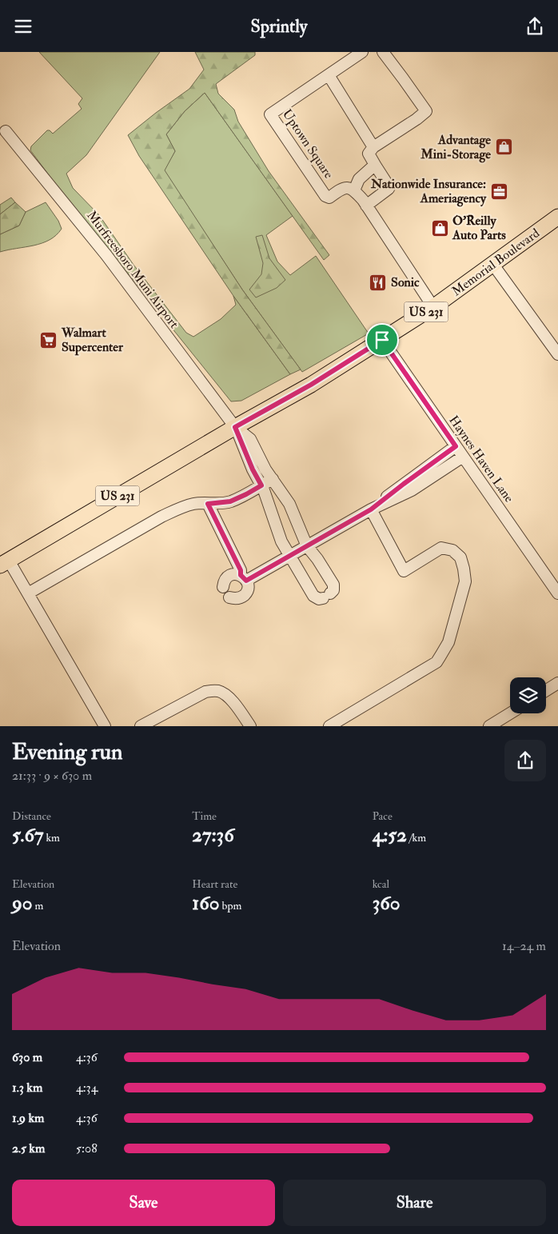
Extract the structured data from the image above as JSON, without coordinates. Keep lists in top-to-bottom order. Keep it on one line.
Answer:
{"streets":{"main road":["Memorial Boulevard","US 231"],"street":["Uptown Square","Murfreesboro Muni Airport","Haynes Haven Lane"]},"crossings":[["Memorial Boulevard","Murfreesboro Muni Airport"],["Memorial Boulevard","Haynes Haven Lane"]],"places":{"shop":["Advantage Mini-Storage","O'Reilly Auto Parts"],"office":["Nationwide Insurance: Ameriagency"],"restaurant":["Sonic"],"supermarket":["Walmart Supercenter"]},"page":{"header":"Sprintly","heading":["Evening run","21:33 · 9 × 630 m"],"stats":[["Distance","5.67 km"],["Time","27:36"],["Pace","4:52 /km"],["Elevation","90 m"],["Heart rate","160 bpm"],["kcal","360"]],"chart":["Elevation","14–24 m"],"list":[{"name":"630 m","note":"4:36"},{"name":"1.3 km","note":"4:34"},{"name":"1.9 km","note":"4:36"},{"name":"2.5 km","note":"5:08"}],"buttons":["Save","Share"]}}
